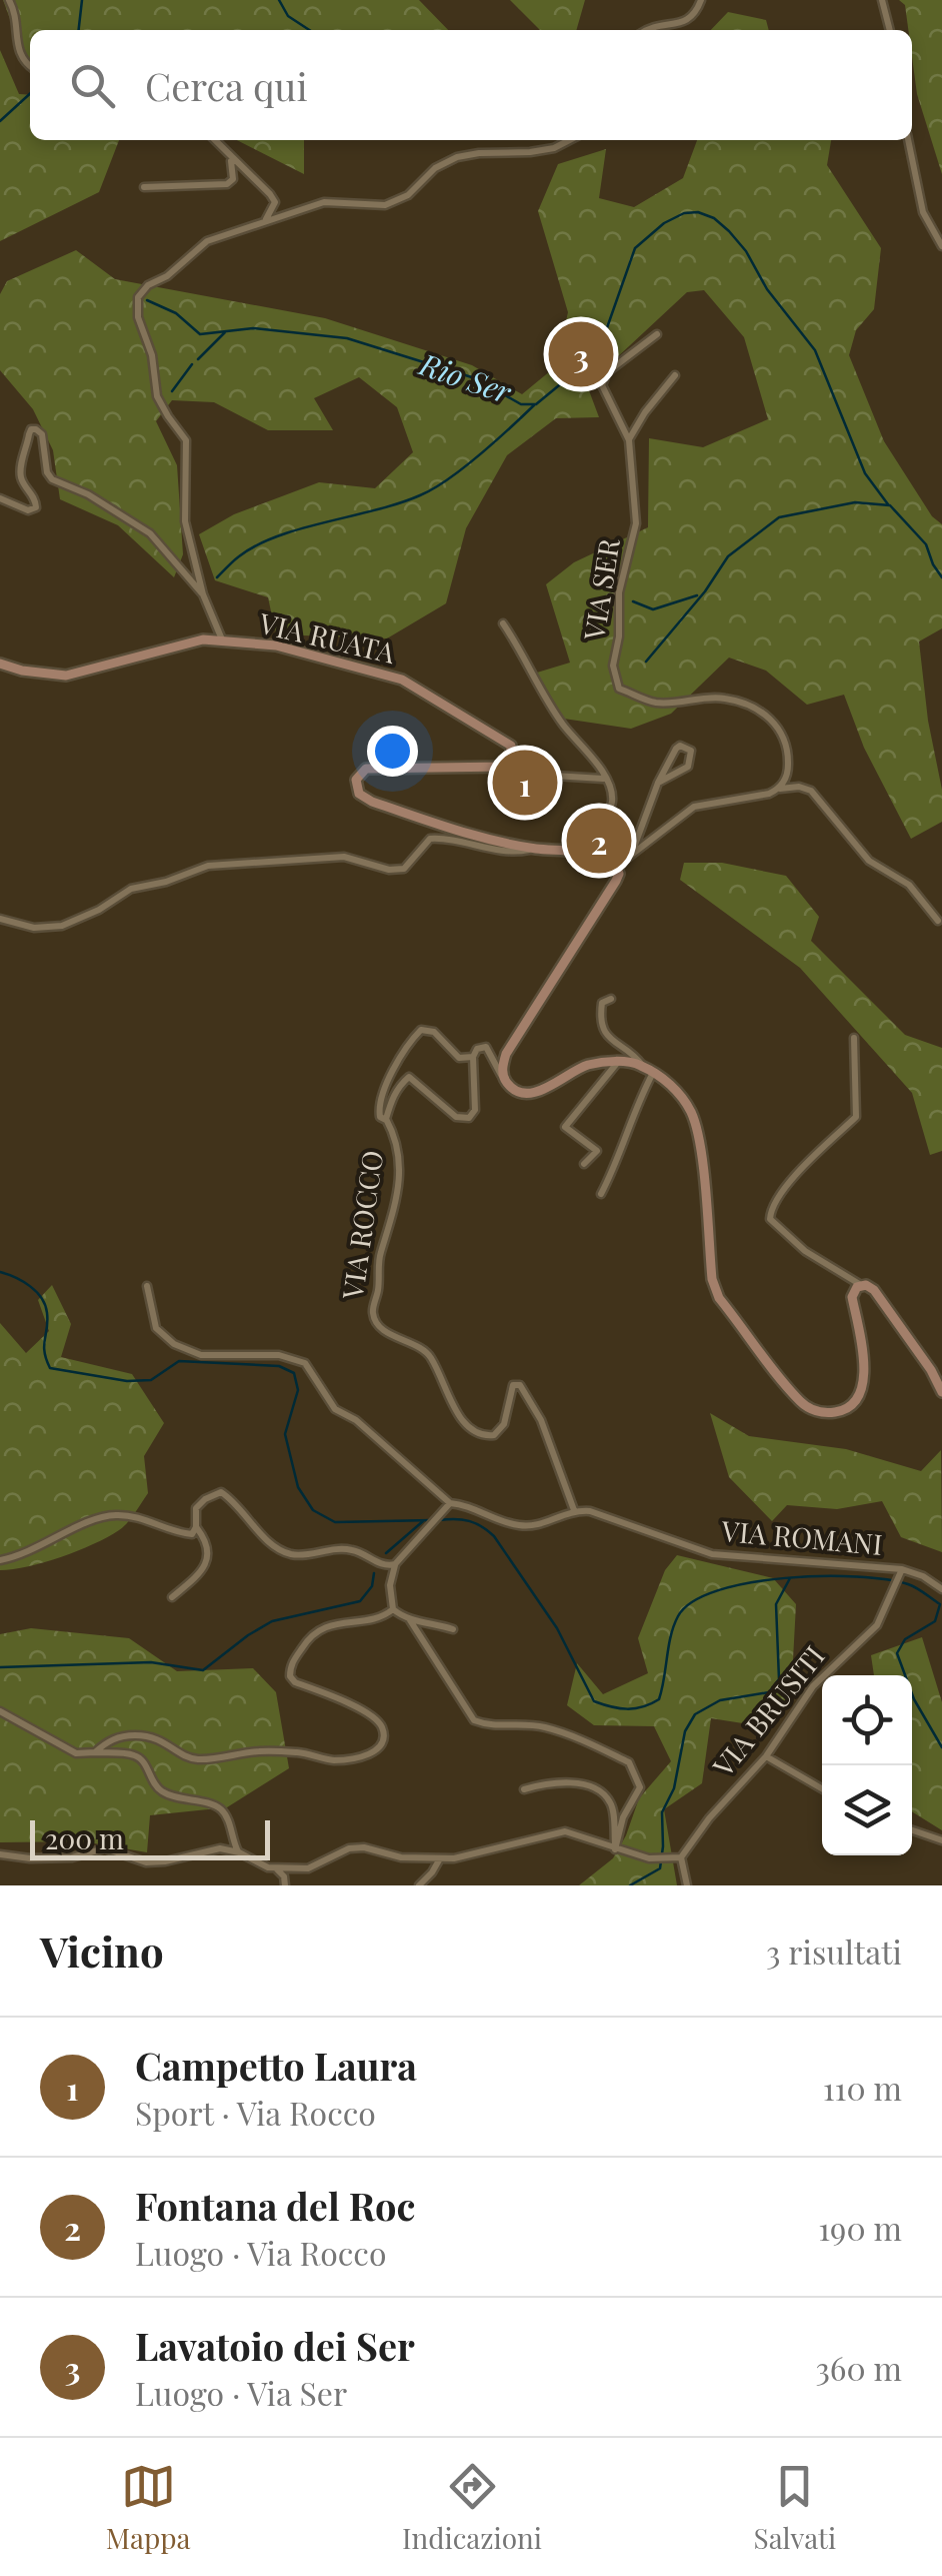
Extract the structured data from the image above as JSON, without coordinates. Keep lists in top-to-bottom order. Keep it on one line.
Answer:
{"streets":{"street":["VIA SER","VIA RUATA","VIA ROCCO","VIA ROMANI","VIA BRUSITI"]},"crossings":[["VIA ROCCO","VIA ROMANI"],["VIA ROMANI","VIA BRUSITI"]],"water":["Rio Ser"],"scale_bar":"200 m","page":{"search":"Cerca qui","pins":["3","1","2"],"scale":"200 m","heading":["Vicino","3 risultati"],"list":[{"mark":"1","name":"Campetto Laura","note":"Sport · Via Rocco","value":"110 m"},{"mark":"2","name":"Fontana del Roc","note":"Luogo · Via Rocco","value":"190 m"},{"mark":"3","name":"Lavatoio dei Ser","note":"Luogo · Via Ser","value":"360 m"}],"nav":["Mappa","Indicazioni","Salvati"]}}
